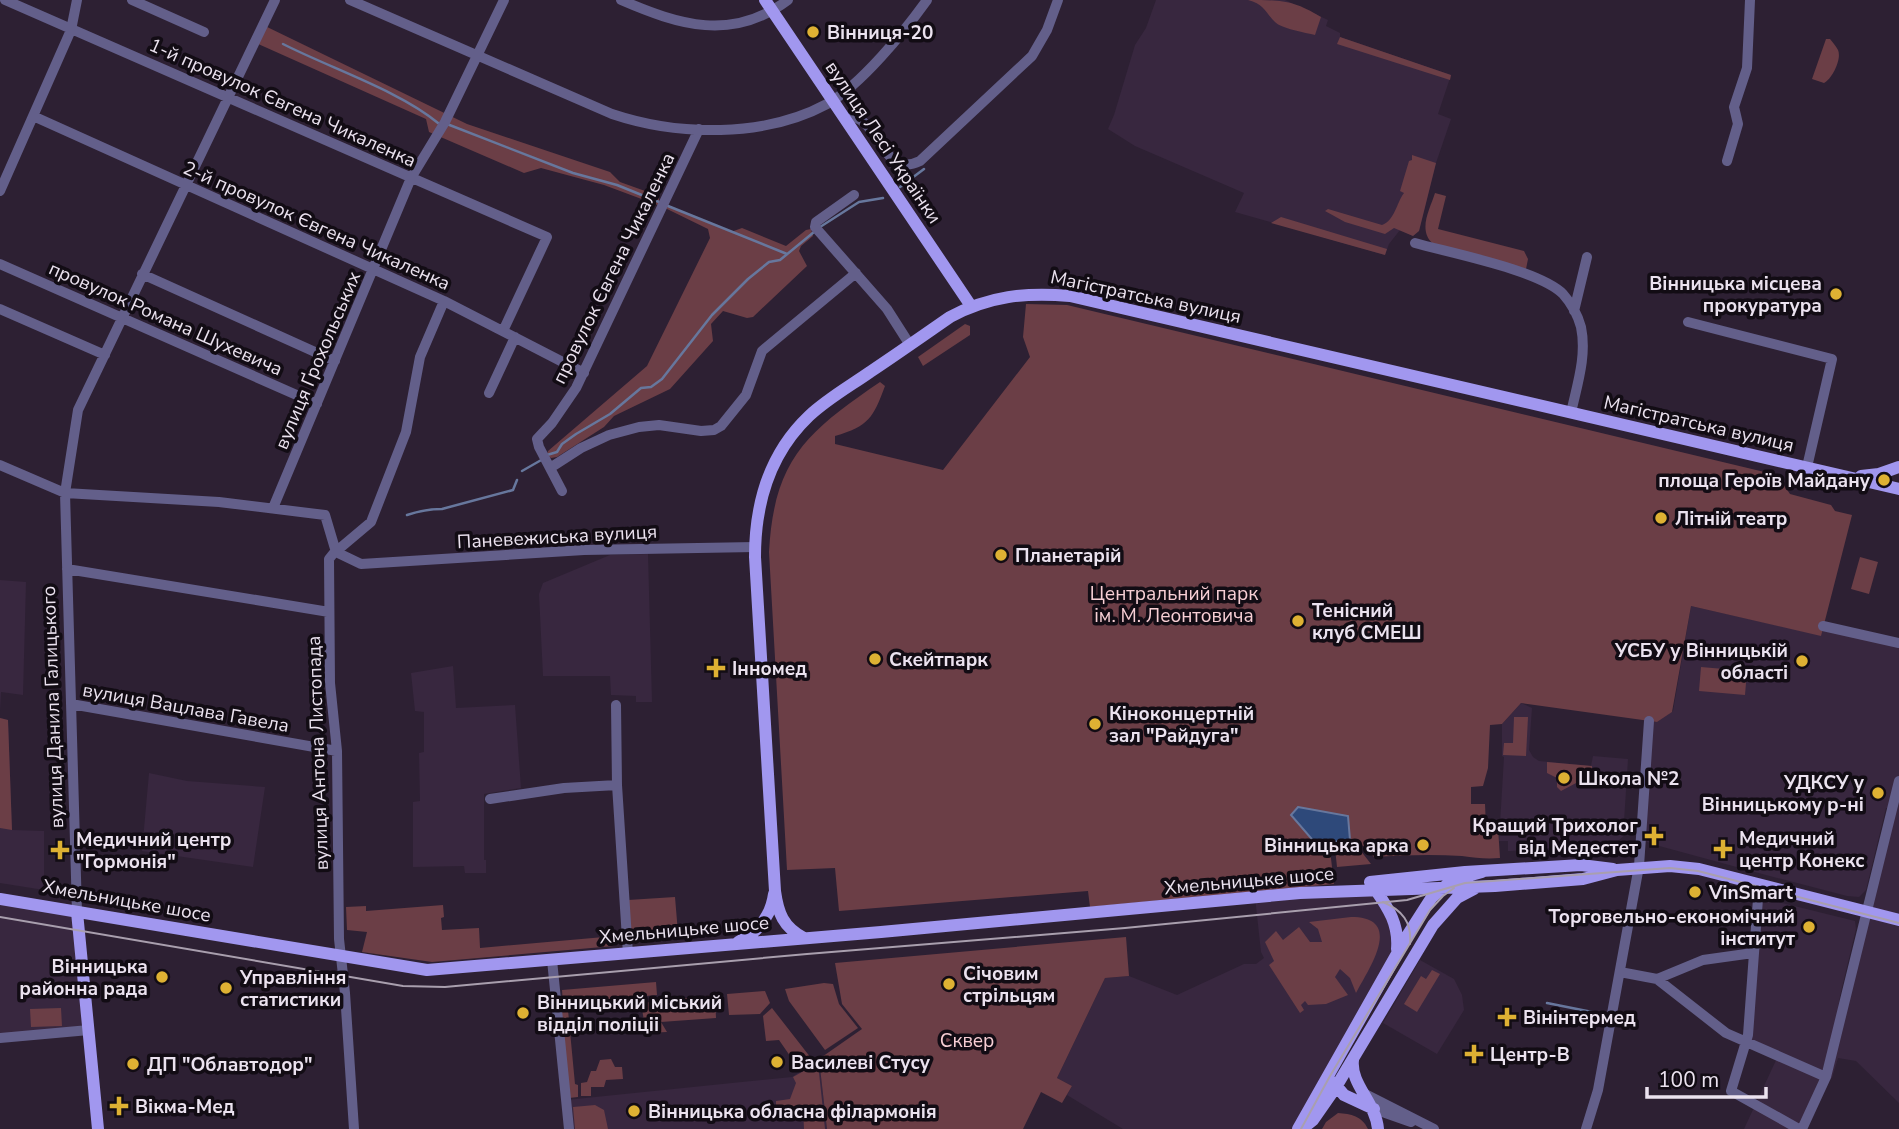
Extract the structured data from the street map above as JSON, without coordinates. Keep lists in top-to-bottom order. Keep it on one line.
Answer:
{"streets":{"main road":["вулиця Лесі Українки","Магістратська вулиця","вулиця Данила Галицького","Хмельницьке шосе"],"street":["1-й провулок Євгена Чикаленка","2-й провулок Євгена Чикаленка","провулок Євгена Чикаленка","провулок Романа Шухевича","вулиця Ґрохольських","Паневежиська вулиця","вулиця Вацлава Гавела","вулиця Антона Листопада"]},"crossings":[["1-й провулок Євгена Чикаленка","2-й провулок Євгена Чикаленка"],["1-й провулок Євгена Чикаленка","вулиця Ґрохольських"],["1-й провулок Євгена Чикаленка","вулиця Данила Галицького"],["вулиця Лесі Українки","Магістратська вулиця"],["2-й провулок Євгена Чикаленка","провулок Євгена Чикаленка"],["2-й провулок Євгена Чикаленка","вулиця Ґрохольських"],["2-й провулок Євгена Чикаленка","вулиця Данила Галицького"],["Магістратська вулиця","Паневежиська вулиця"],["провулок Романа Шухевича","вулиця Ґрохольських"],["провулок Романа Шухевича","вулиця Данила Галицького"],["Паневежиська вулиця","вулиця Антона Листопада"],["вулиця Данила Галицького","вулиця Вацлава Гавела"],["вулиця Данила Галицького","Хмельницьке шосе"],["вулиця Вацлава Гавела","вулиця Антона Листопада"],["вулиця Антона Листопада","Хмельницьке шосе"]],"parks":["Центральний парк ім. М. Леонтовича","Сквер"],"places":{"other":["Вінниця-20","Вінницька місцева прокуратура","площа Героїв Майдану","Літній театр","Планетарій","Тенісний клуб СМЕШ","Скейтпарк","УСБУ у Вінницькій області","Кіноконцертній зал \"Райдуга\"","Школа №2","УДКСУ у Вінницькому р-ні","Вінницька арка","VinSmart","Торговельно-економічний інститут","Вінницька районна рада","Січовим стрільцям","Управління статистики","Вінницький міський відділ поліціі","Василеві Стусу","ДП \"Облавтодор\"","Вінницька обласна філармонія"],"health":["Інномед","Кращий Трихолог від Медестет","Медичний центр Конекс","Медичний центр \"Гормонія\"","Вінінтермед","Центр-В","Вікма-Мед"]},"scale_bar":"100 m"}
